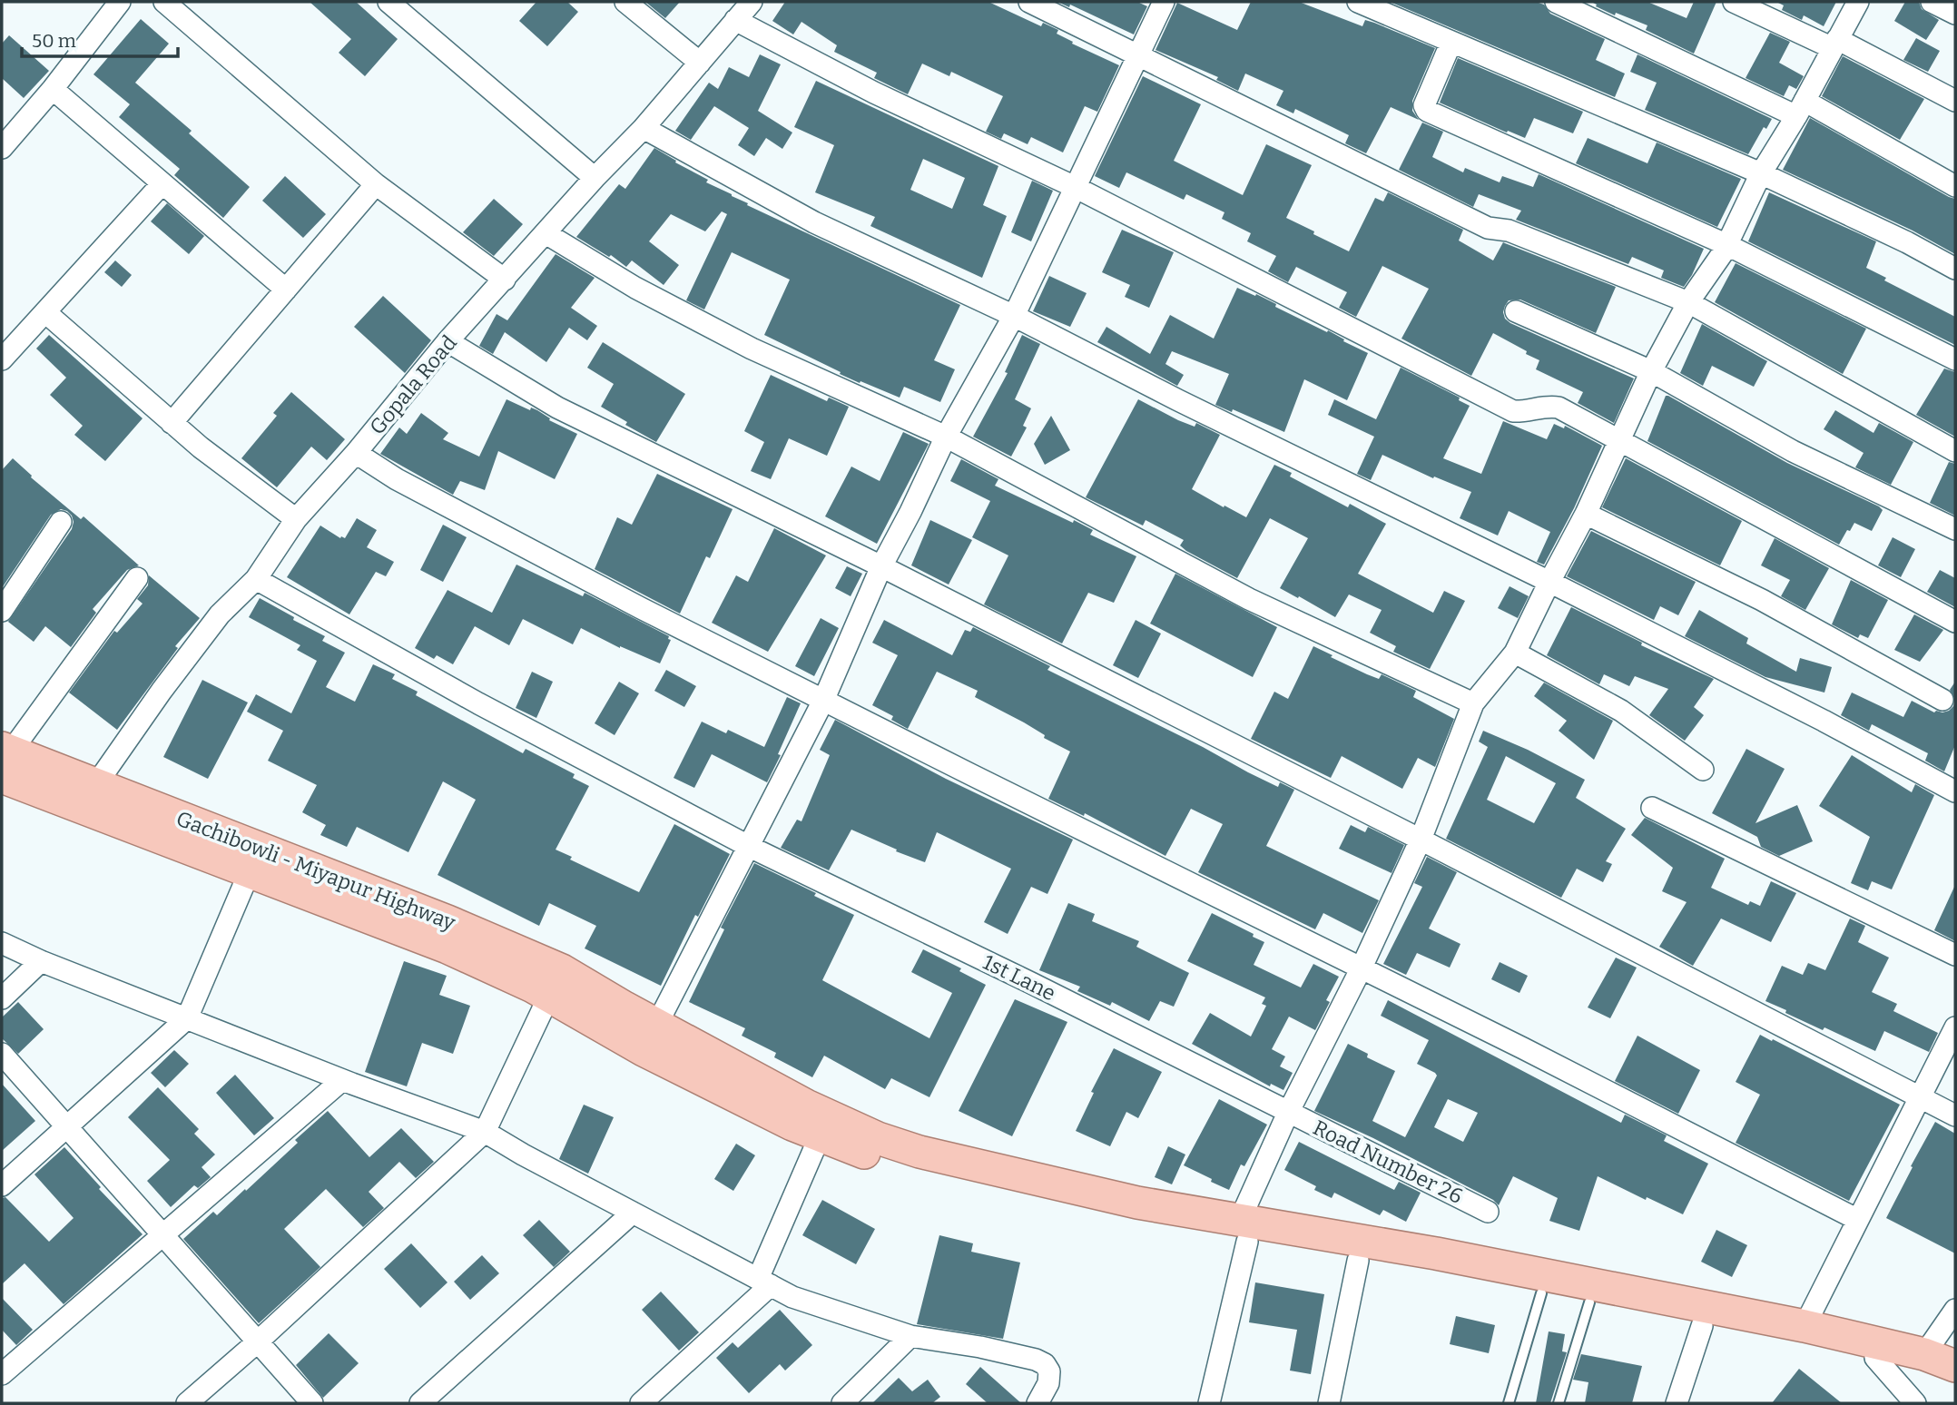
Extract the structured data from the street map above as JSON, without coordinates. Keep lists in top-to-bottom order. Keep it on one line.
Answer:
{"streets":{"main road":["Gachibowli - Miyapur Highway"],"street":["Gopala Road","1st Lane","Road Number 26"]},"crossings":[["Gopala Road","Gachibowli - Miyapur Highway"],["Gopala Road","1st Lane"],["1st Lane","Road Number 26"]],"scale_bar":"50 m"}
